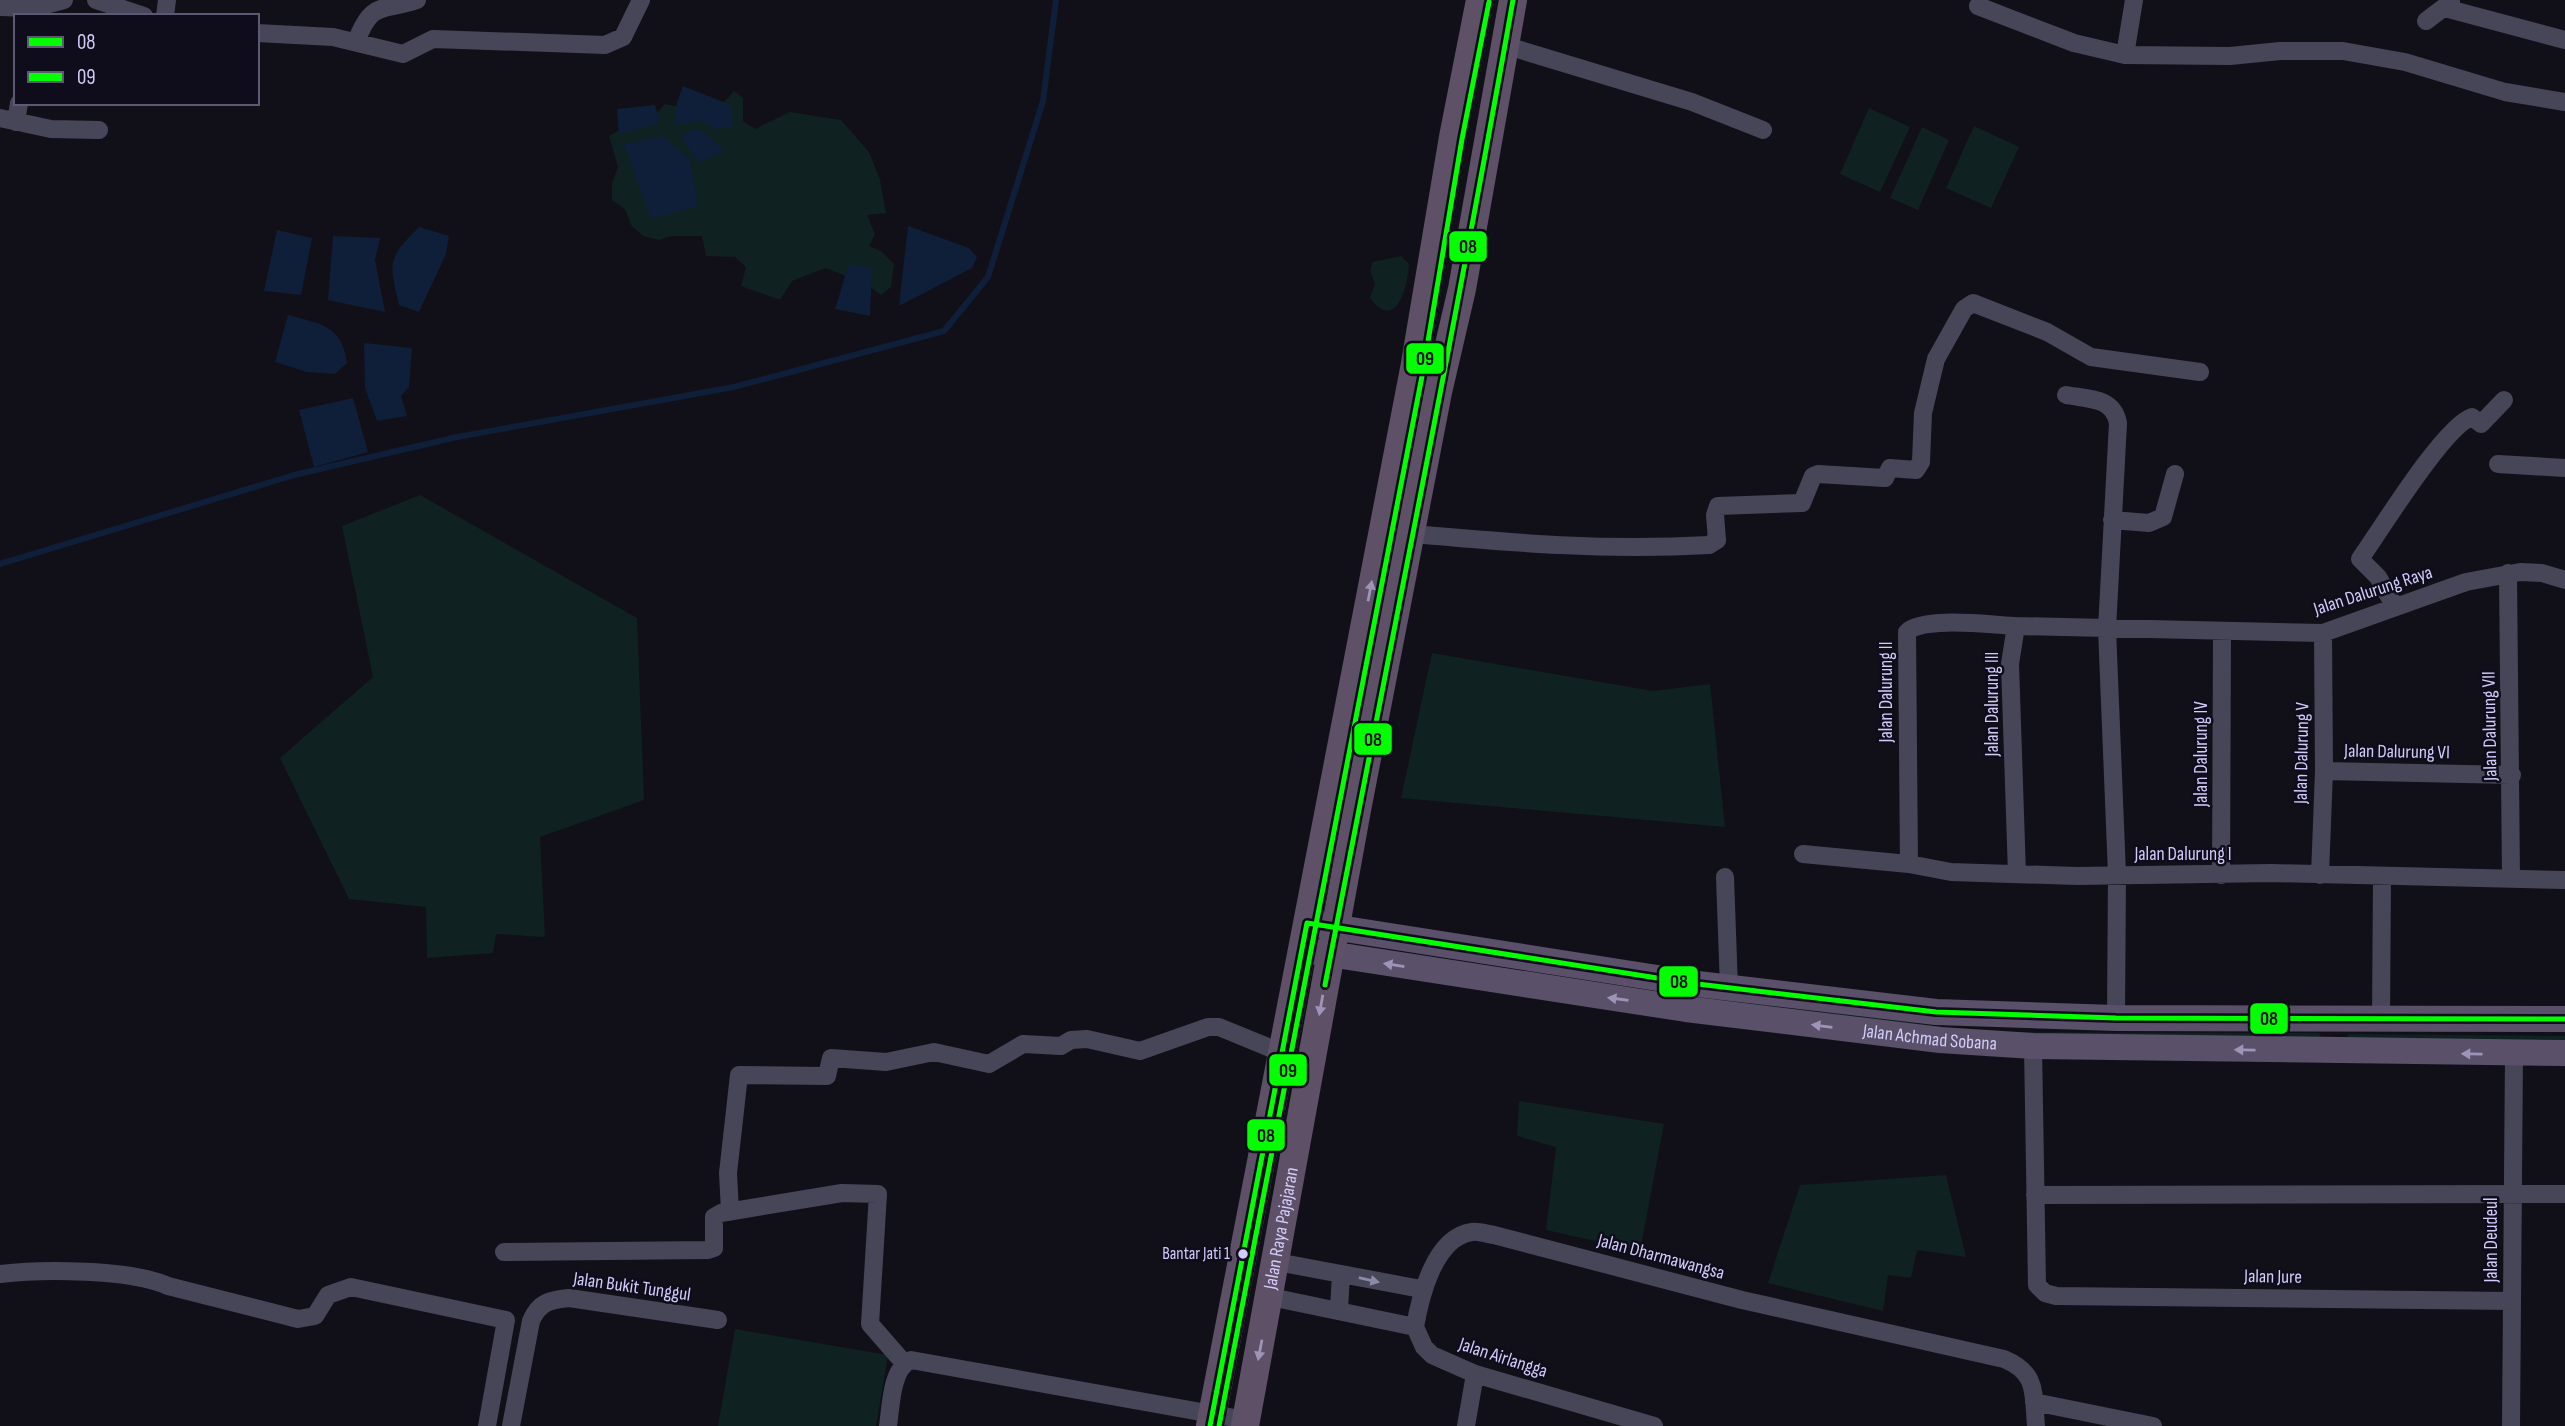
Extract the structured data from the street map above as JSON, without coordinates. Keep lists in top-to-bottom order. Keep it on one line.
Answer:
{"streets":{"highway":["Jalan Raya Pajajaran"],"main road":["Jalan Achmad Sobana"],"street":["Jalan Dalurung Raya","Jalan Dalurung II","Jalan Dalurung III","Jalan Dalurung VII","Jalan Dalurung VI","Jalan Dalurung V","Jalan Dalurung IV","Jalan Dalurung I","Jalan Deudeul","Jalan Dharmawangsa","Jalan Jure","Jalan Bukit Tunggul","Jalan Airlangga"]},"crossings":[["Jalan Dalurung Raya","Jalan Dalurung III"],["Jalan Dalurung Raya","Jalan Dalurung VII"],["Jalan Dalurung Raya","Jalan Dalurung V"],["Jalan Dalurung Raya","Jalan Dalurung IV"],["Jalan Dalurung II","Jalan Dalurung III"],["Jalan Dalurung II","Jalan Dalurung I"],["Jalan Dalurung III","Jalan Dalurung I"],["Jalan Dalurung VII","Jalan Dalurung VI"],["Jalan Dalurung VII","Jalan Dalurung I"],["Jalan Dalurung VI","Jalan Dalurung V"],["Jalan Dalurung V","Jalan Dalurung I"],["Jalan Dalurung IV","Jalan Dalurung I"],["Jalan Achmad Sobana","Jalan Raya Pajajaran"],["Jalan Achmad Sobana","Jalan Deudeul"],["Jalan Deudeul","Jalan Jure"]],"places":["Bantar Jati 1"],"lines":["transit line 08","transit line 09"],"legend":["08","09"]}
